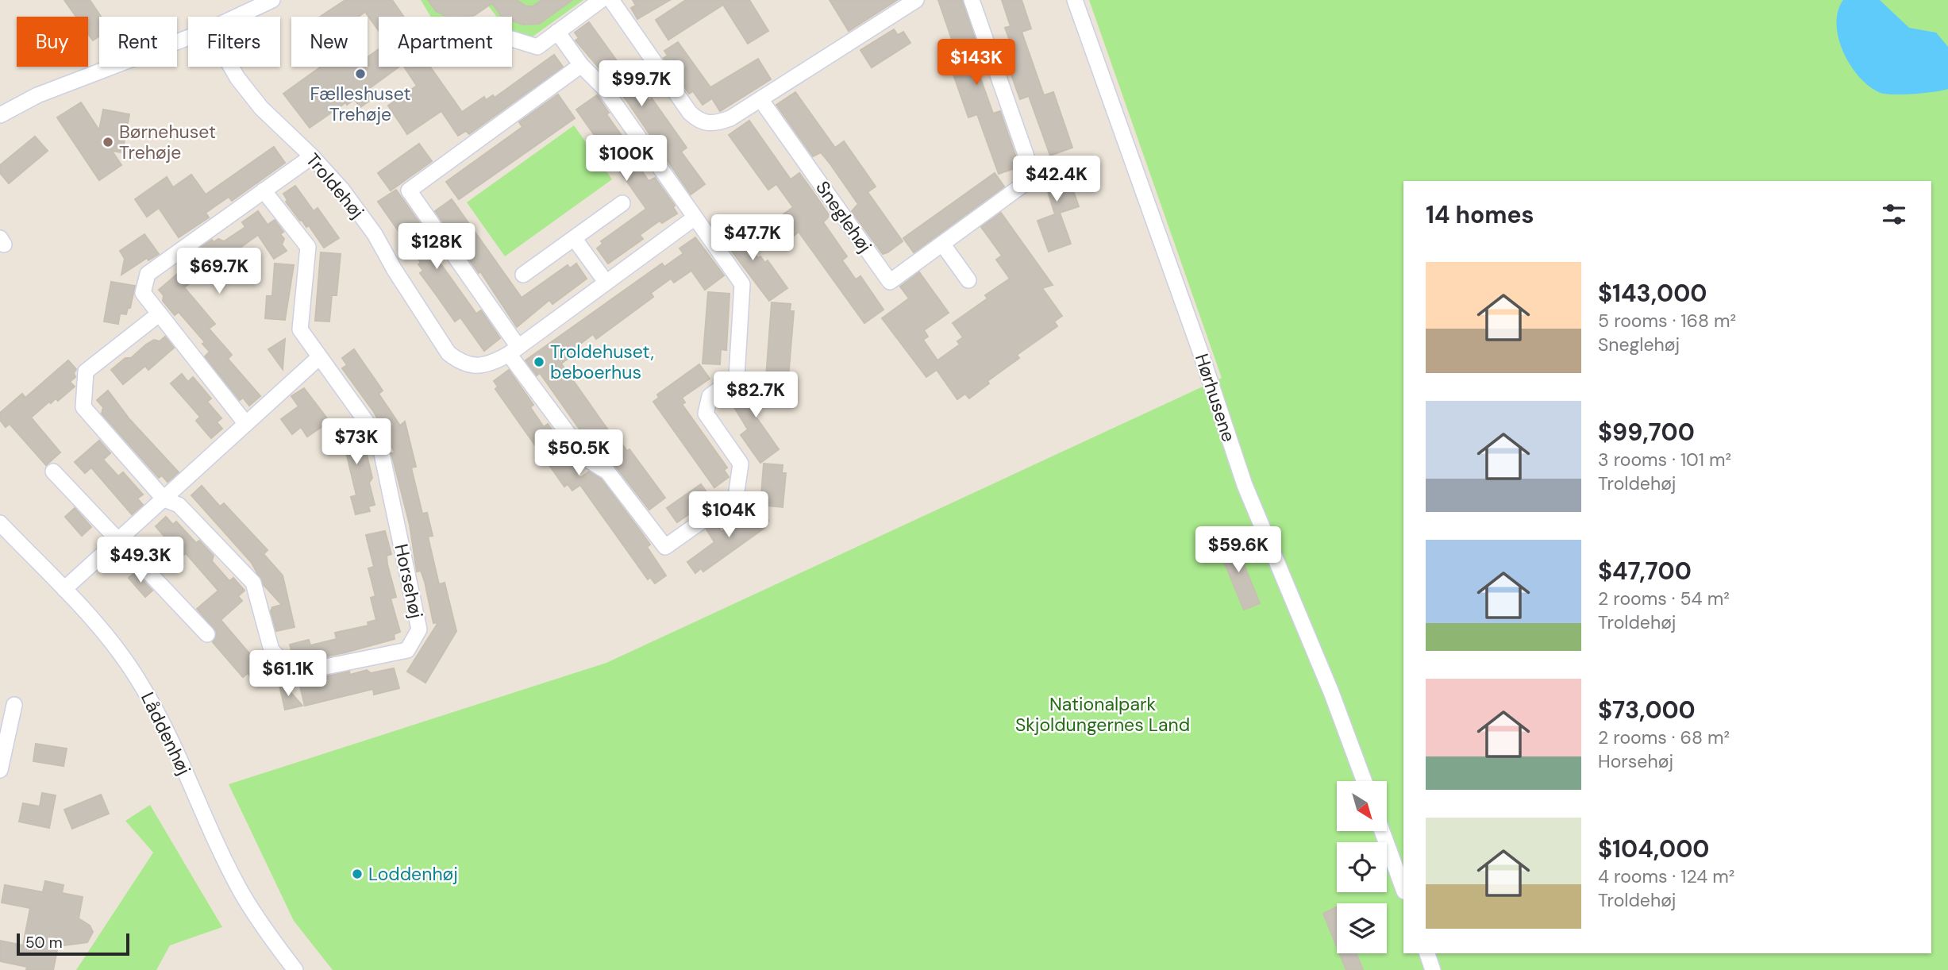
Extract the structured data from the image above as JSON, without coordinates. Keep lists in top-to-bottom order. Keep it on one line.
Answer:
{"streets":{"street":["Troldehøj","Sneglehøj","Hørhusene","Horsehøj","Låddenhøj"]},"parks":["Nationalpark Skjoldungernes Land"],"places":["Fælleshuset Trehøje","Børnehuset Trehøje","Troldehuset, beboerhus","Loddenhøj"],"scale_bar":"50 m","north":"bottom right","page":{"chip":["Buy","Rent","Filters","New","Apartment"],"price":["$143K","$99.7K","$100K","$42.4K","$47.7K","$128K","$69.7K","$82.7K","$73K","$50.5K","$104K","$59.6K","$49.3K","$61.1K"],"heading":"14 homes","list":[{"name":"$143,000","note":"5 rooms · 168 m² · Sneglehøj"},{"name":"$99,700","note":"3 rooms · 101 m² · Troldehøj"},{"name":"$47,700","note":"2 rooms · 54 m² · Troldehøj"},{"name":"$73,000","note":"2 rooms · 68 m² · Horsehøj"},{"name":"$104,000","note":"4 rooms · 124 m² · Troldehøj"}],"scale":"50 m"}}
